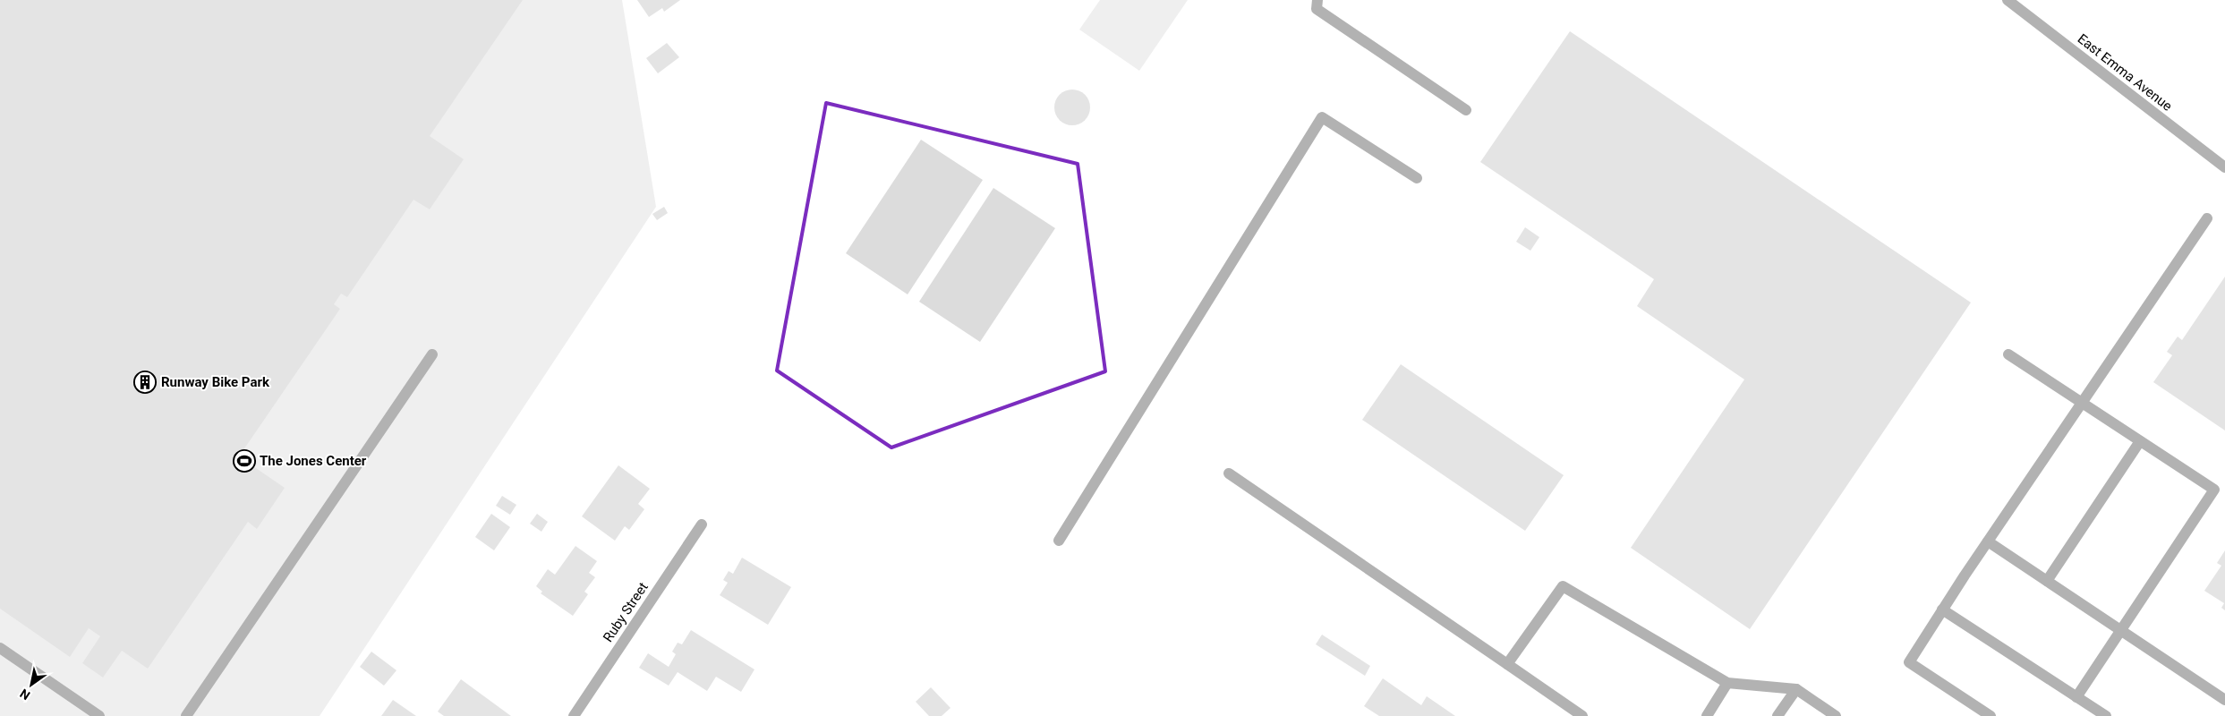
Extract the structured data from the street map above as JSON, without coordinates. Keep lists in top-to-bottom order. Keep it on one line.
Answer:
{"streets":{"street":["East Emma Avenue","Ruby Street"]},"places":{"building":["Runway Bike Park"],"sports":["The Jones Center"]},"north":"bottom left"}
